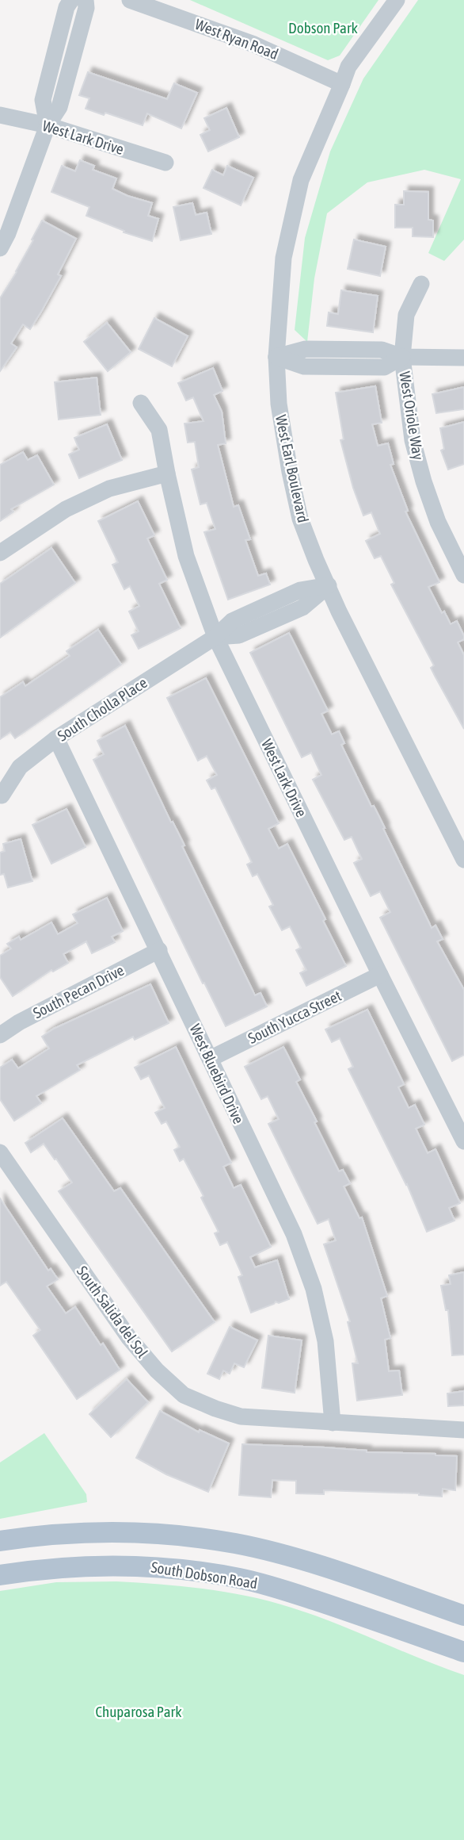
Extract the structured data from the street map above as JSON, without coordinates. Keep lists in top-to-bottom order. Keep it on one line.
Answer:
{"streets":{"main road":["South Dobson Road"],"street":["West Ryan Road","West Lark Drive","West Oriole Way","West Earl Boulevard","South Cholla Place","South Pecan Drive","South Yucca Street","West Bluebird Drive","South Salida del Sol"]},"crossings":[["West Ryan Road","West Earl Boulevard"],["West Lark Drive","South Cholla Place"],["West Lark Drive","South Yucca Street"],["West Earl Boulevard","South Cholla Place"],["South Cholla Place","West Bluebird Drive"],["South Pecan Drive","West Bluebird Drive"],["South Yucca Street","West Bluebird Drive"],["West Bluebird Drive","South Salida del Sol"]],"parks":["Dobson Park","Chuparosa Park"]}
